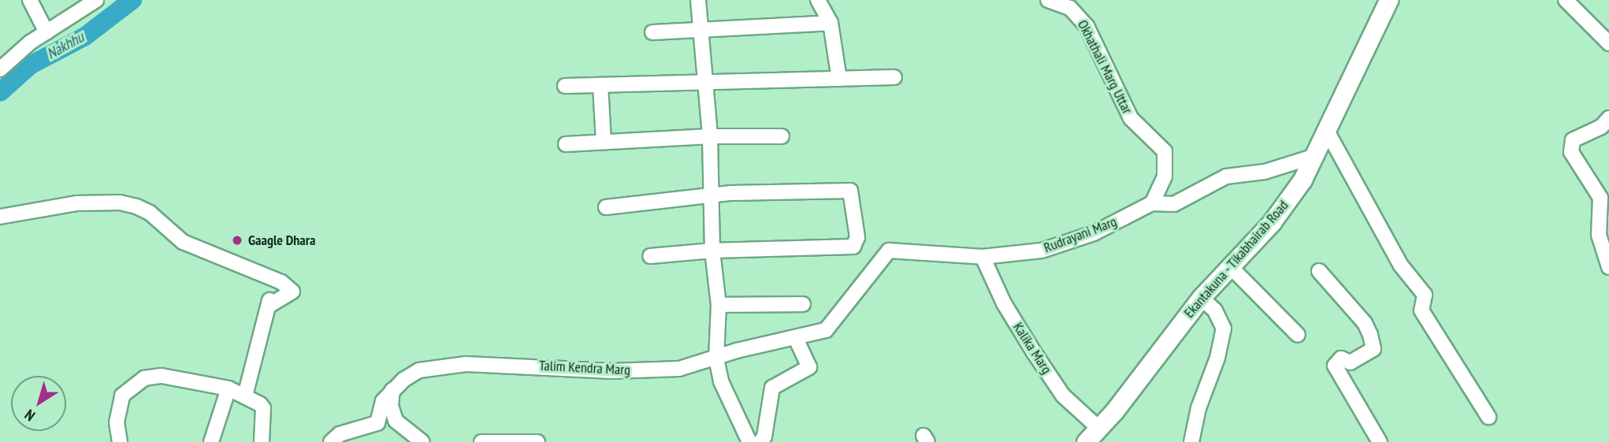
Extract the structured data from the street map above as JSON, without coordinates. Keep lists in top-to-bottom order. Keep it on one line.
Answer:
{"streets":{"main road":["Ekantakuna - Tikabhairab Road"],"street":["Okhathali Marg Uttar","Rudrayani Marg","Kalika Marg","Talim Kendra Marg"]},"crossings":[["Okhathali Marg Uttar","Rudrayani Marg"],["Rudrayani Marg","Ekantakuna - Tikabhairab Road"],["Rudrayani Marg","Kalika Marg"],["Rudrayani Marg","Talim Kendra Marg"],["Ekantakuna - Tikabhairab Road","Kalika Marg"]],"water":["Nakhhu"],"places":["Gaagle Dhara"],"north":"bottom left"}
